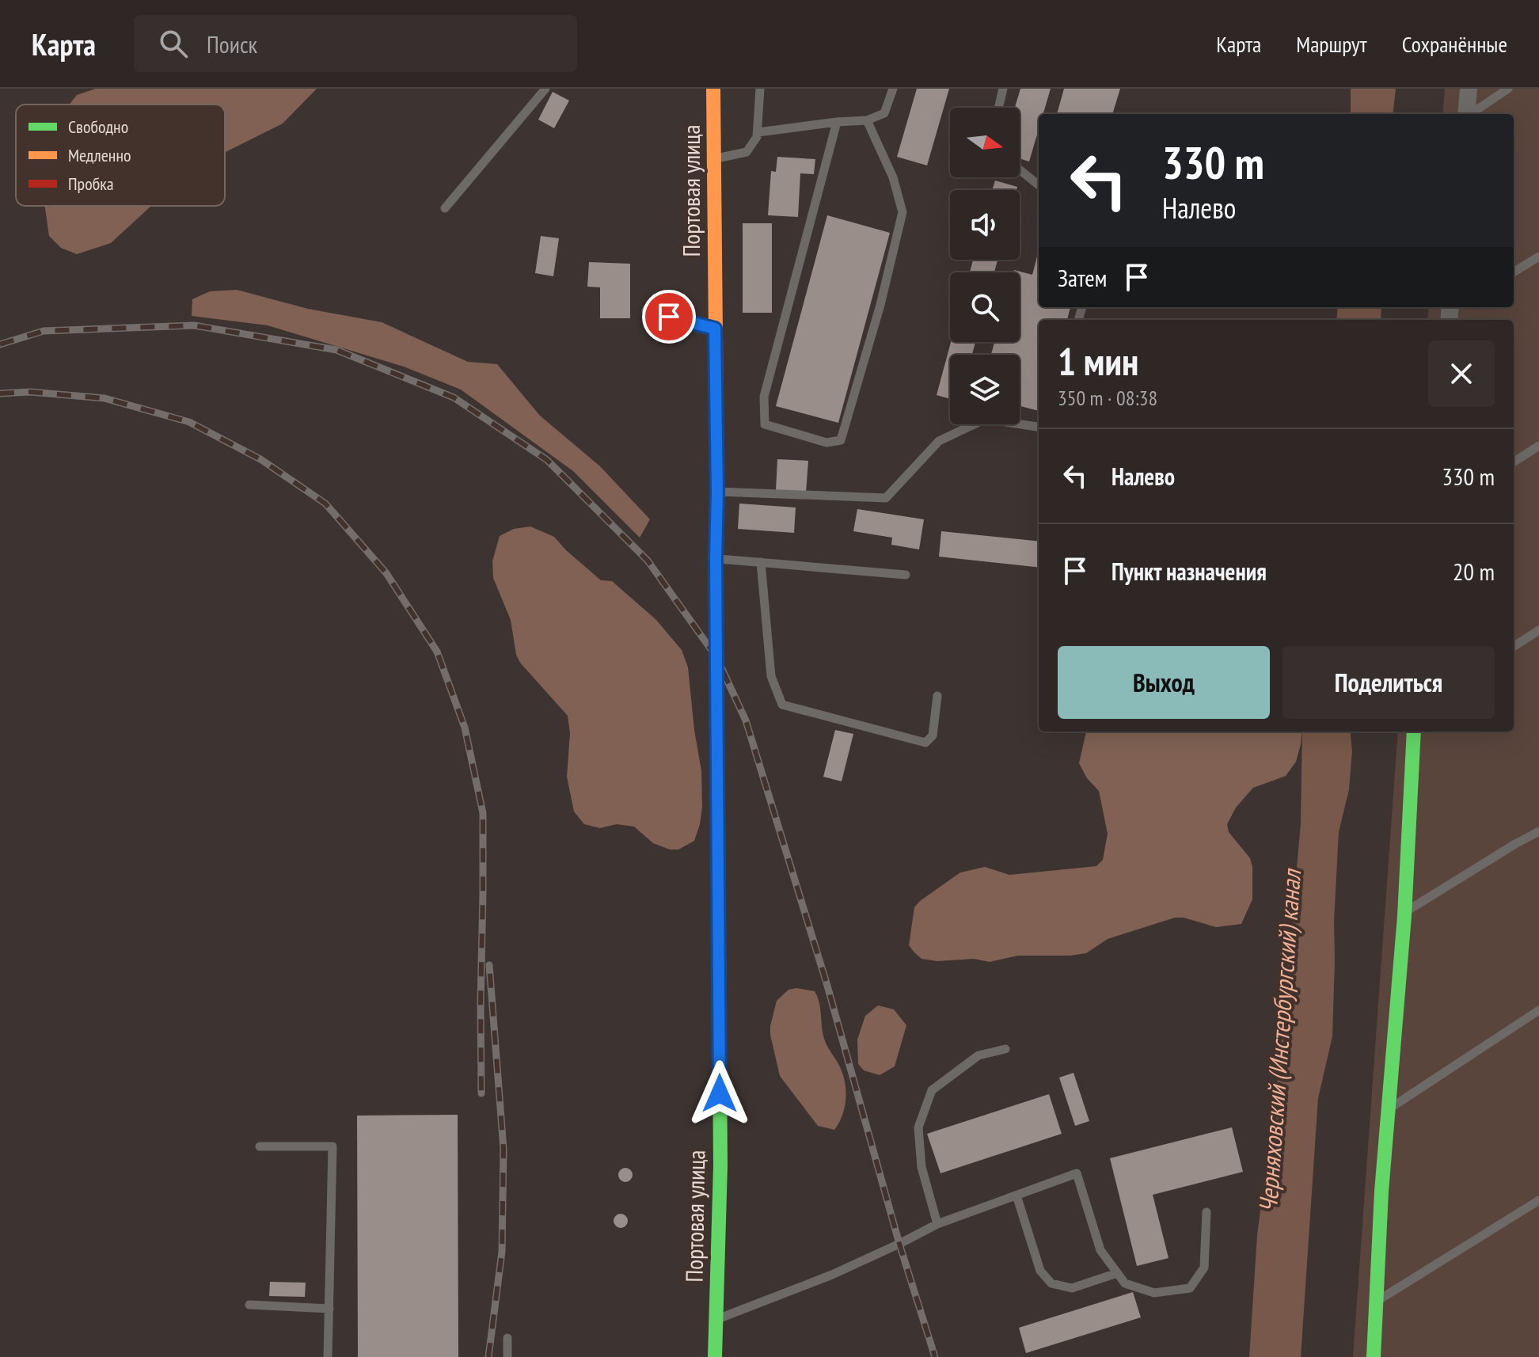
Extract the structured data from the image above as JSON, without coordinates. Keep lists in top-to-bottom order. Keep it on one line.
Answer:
{"streets":{"street":["Портовая улица"]},"water":["Черняховский (Инстербургский) канал"],"legend":["Свободно","Медленно","Пробка"],"north":"right","page":{"header":"Карта","search":"Поиск","nav":["Карта","Маршрут","Сохранённые"],"turn":["330 m","Налево"],"then":"Затем","heading":["1 мин","350 m · 08:38"],"list":[{"name":"Налево","value":"330 m"},{"name":"Пункт назначения","value":"20 m"}],"buttons":["Выход","Поделиться"]}}
